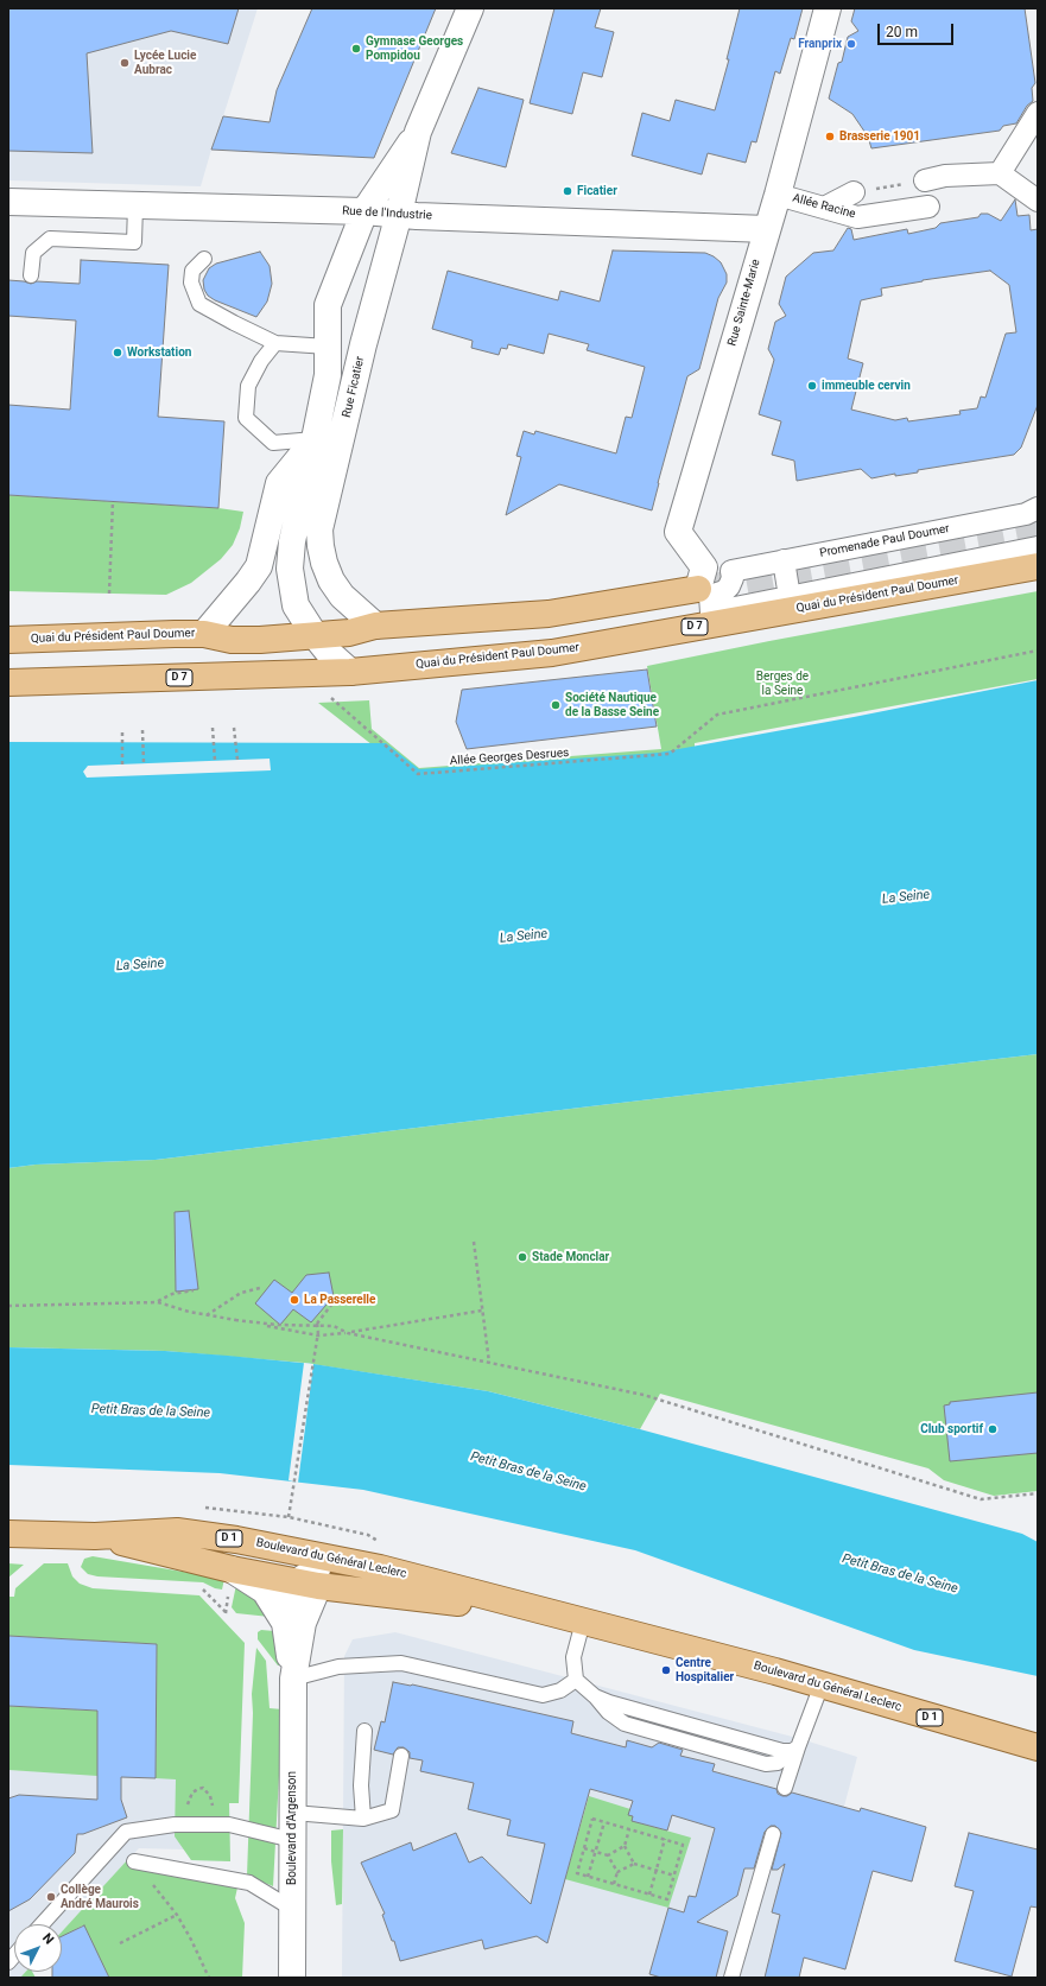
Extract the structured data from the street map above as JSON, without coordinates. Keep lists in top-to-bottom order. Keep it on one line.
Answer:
{"streets":{"main road":["Quai du Président Paul Doumer","D 7","D 1","Boulevard du Général Leclerc"],"street":["Allée Racine","Rue de l'Industrie","Rue Sainte-Marie","Rue Ficatier","Promenade Paul Doumer","Boulevard d'Argenson"],"path":["Allée Georges Desrues"]},"crossings":[["Allée Racine","Rue Sainte-Marie"],["Rue de l'Industrie","Rue Sainte-Marie"],["Rue de l'Industrie","Rue Ficatier"],["Rue Sainte-Marie","Quai du Président Paul Doumer"],["Rue Ficatier","Quai du Président Paul Doumer"],["Boulevard du Général Leclerc","Boulevard d'Argenson"]],"water":["La Seine","Petit Bras de la Seine"],"parks":["Berges de la Seine"],"places":["Franprix","Gymnase Georges Pompidou","Lycée Lucie Aubrac","Brasserie 1901","Ficatier","Workstation","immeuble cervin","Société Nautique de la Basse Seine","Stade Monclar","La Passerelle","Club sportif","Centre Hospitalier","Collège André Maurois"],"scale_bar":"20 m","north":"top right"}
